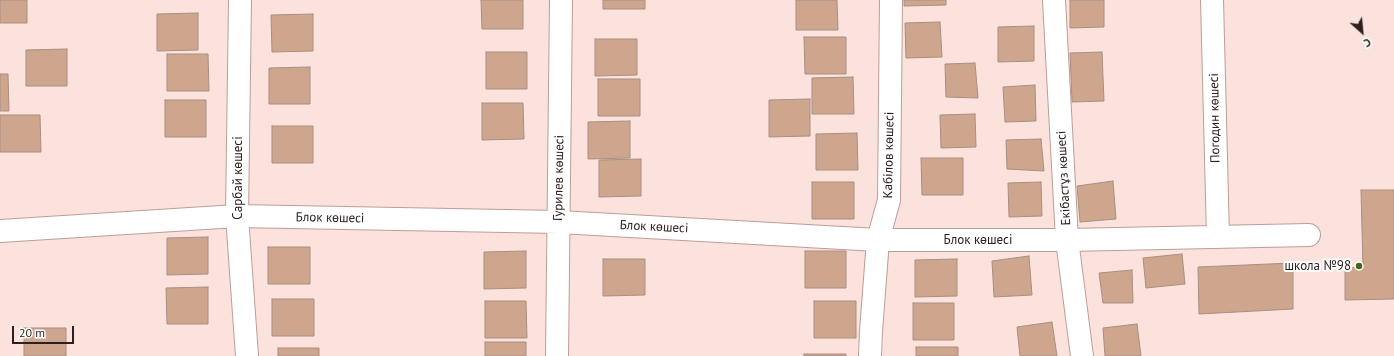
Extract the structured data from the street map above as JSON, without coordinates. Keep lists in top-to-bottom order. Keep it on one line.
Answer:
{"streets":{"street":["Погодин көшесі","Кабілов көшесі","Сарбай көшесі","Гурилев көшесі","Екібастұз көшесі","Блок көшесі"]},"crossings":[["Погодин көшесі","Блок көшесі"],["Кабілов көшесі","Блок көшесі"],["Сарбай көшесі","Блок көшесі"],["Гурилев көшесі","Блок көшесі"],["Екібастұз көшесі","Блок көшесі"]],"places":["школа №98"],"scale_bar":"20 m","north":"bottom right"}
